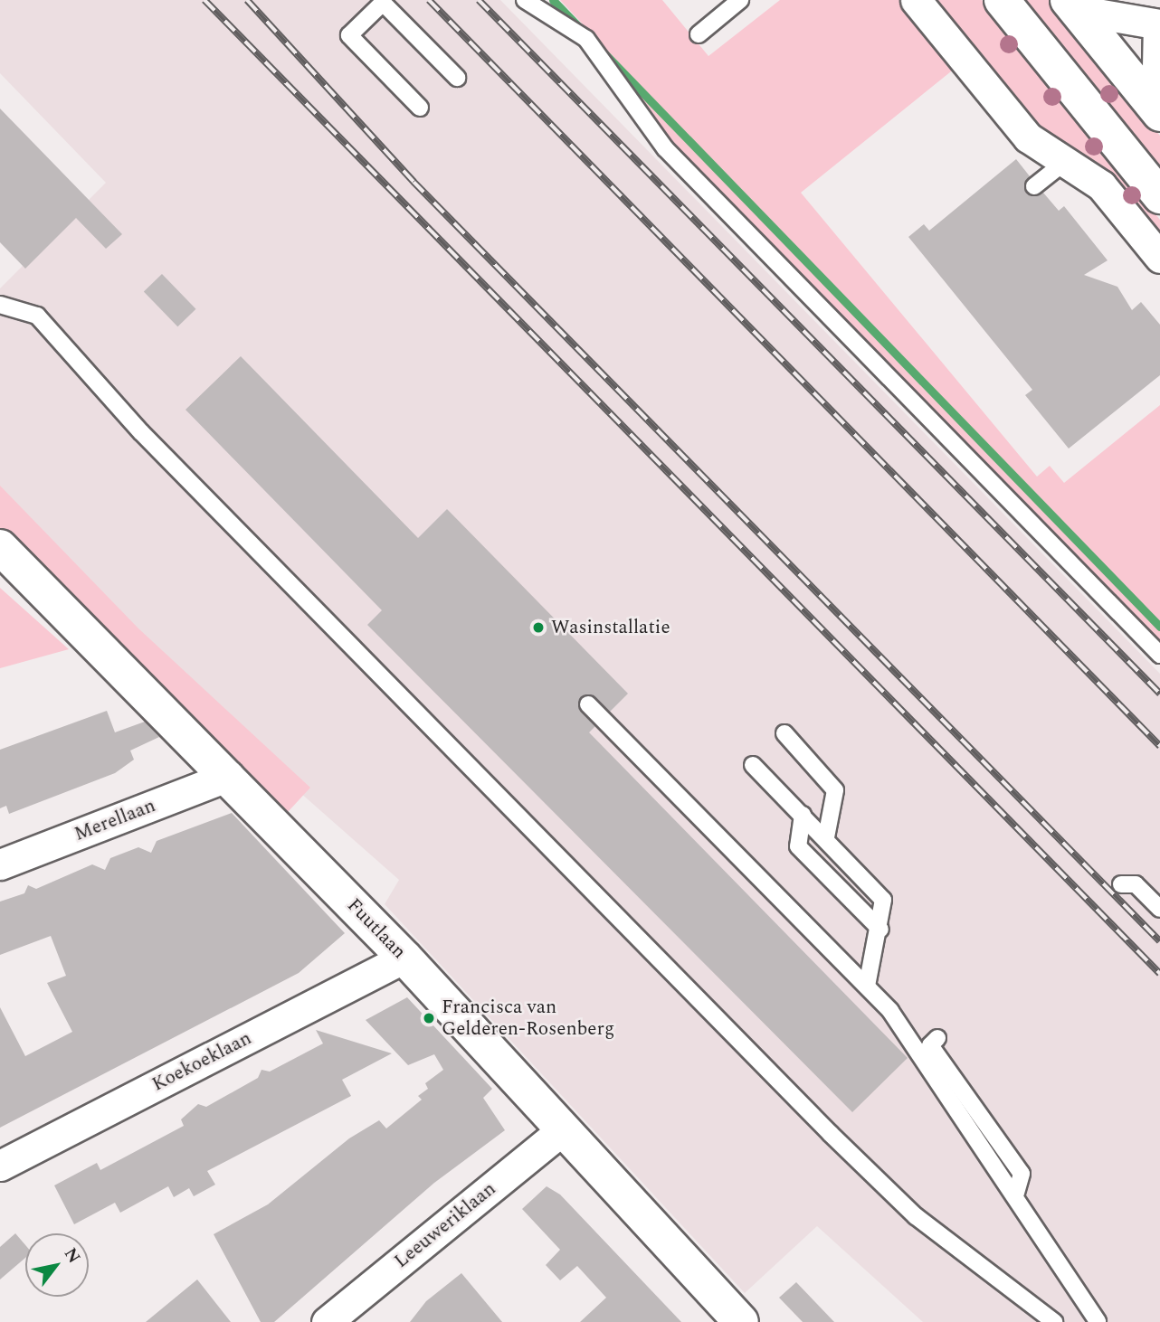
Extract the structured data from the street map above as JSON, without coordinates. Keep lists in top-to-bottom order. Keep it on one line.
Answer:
{"streets":{"street":["Merellaan","Fuutlaan","Koekoeklaan","Leeuweriklaan"]},"crossings":[["Merellaan","Fuutlaan"],["Fuutlaan","Koekoeklaan"],["Fuutlaan","Leeuweriklaan"]],"places":["Wasinstallatie","Francisca van Gelderen-Rosenberg"],"north":"top right"}
